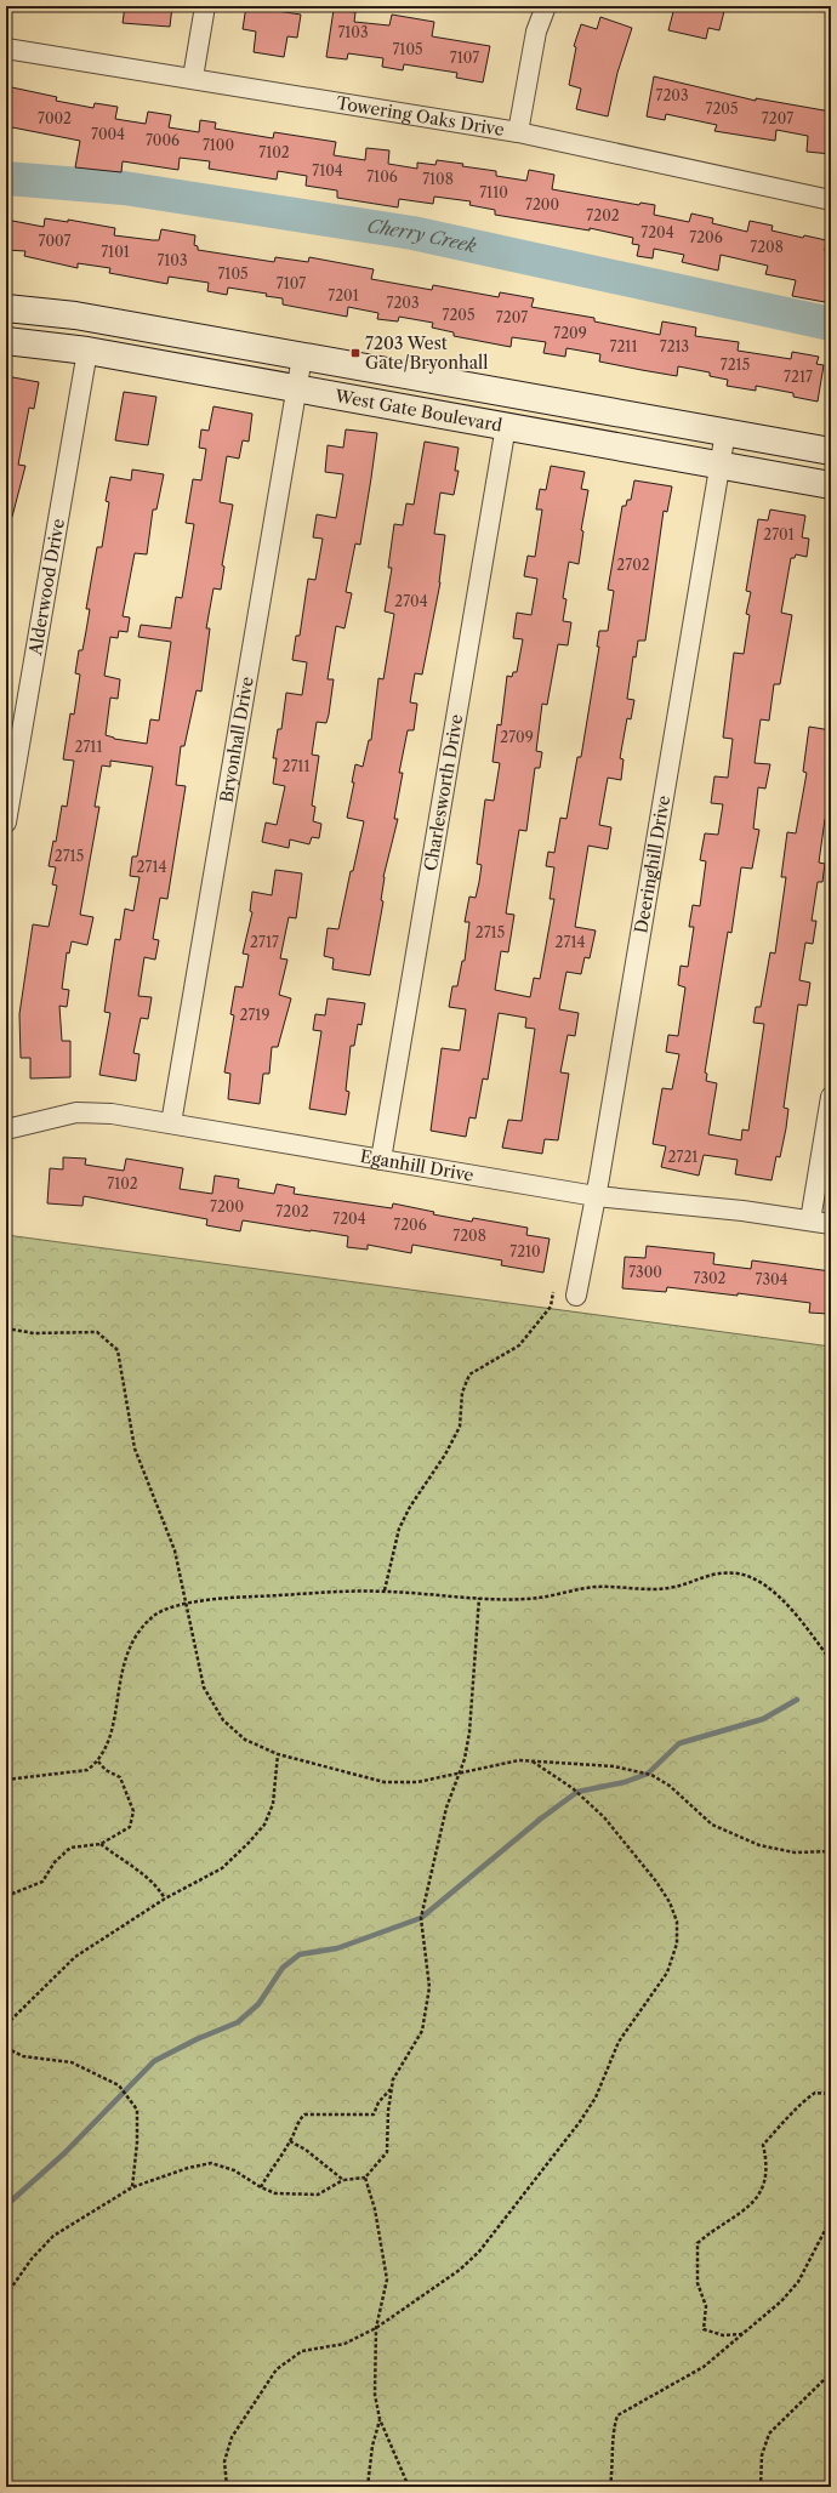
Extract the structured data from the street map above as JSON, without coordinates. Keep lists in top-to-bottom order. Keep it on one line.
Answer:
{"streets":{"main road":["West Gate Boulevard"],"street":["Towering Oaks Drive","Alderwood Drive","Bryonhall Drive","Charlesworth Drive","Deeringhill Drive","Eganhill Drive"]},"crossings":[["West Gate Boulevard","Alderwood Drive"],["West Gate Boulevard","Bryonhall Drive"],["West Gate Boulevard","Charlesworth Drive"],["West Gate Boulevard","Deeringhill Drive"],["Bryonhall Drive","Eganhill Drive"],["Charlesworth Drive","Eganhill Drive"],["Deeringhill Drive","Eganhill Drive"]],"water":["Cherry Creek"],"places":{"transit":["7203 West Gate/Bryonhall"]},"house_numbers":["7103","7105","7107","7203","7205","7002","7207","7004","7006","7100","7102","7104","7106","7108","7110","7200","7202","7204","7206","7007","7208","7101","7103","7105","7107","7201","7203","7205","7207","7209","7211","7213","7215","7217","2701","2702","2704","2709","2711","2711","2715","2714","2715","2717","2714","2719","2721","7102","7200","7202","7204","7206","7208","7210","7300","7302","7304"]}
